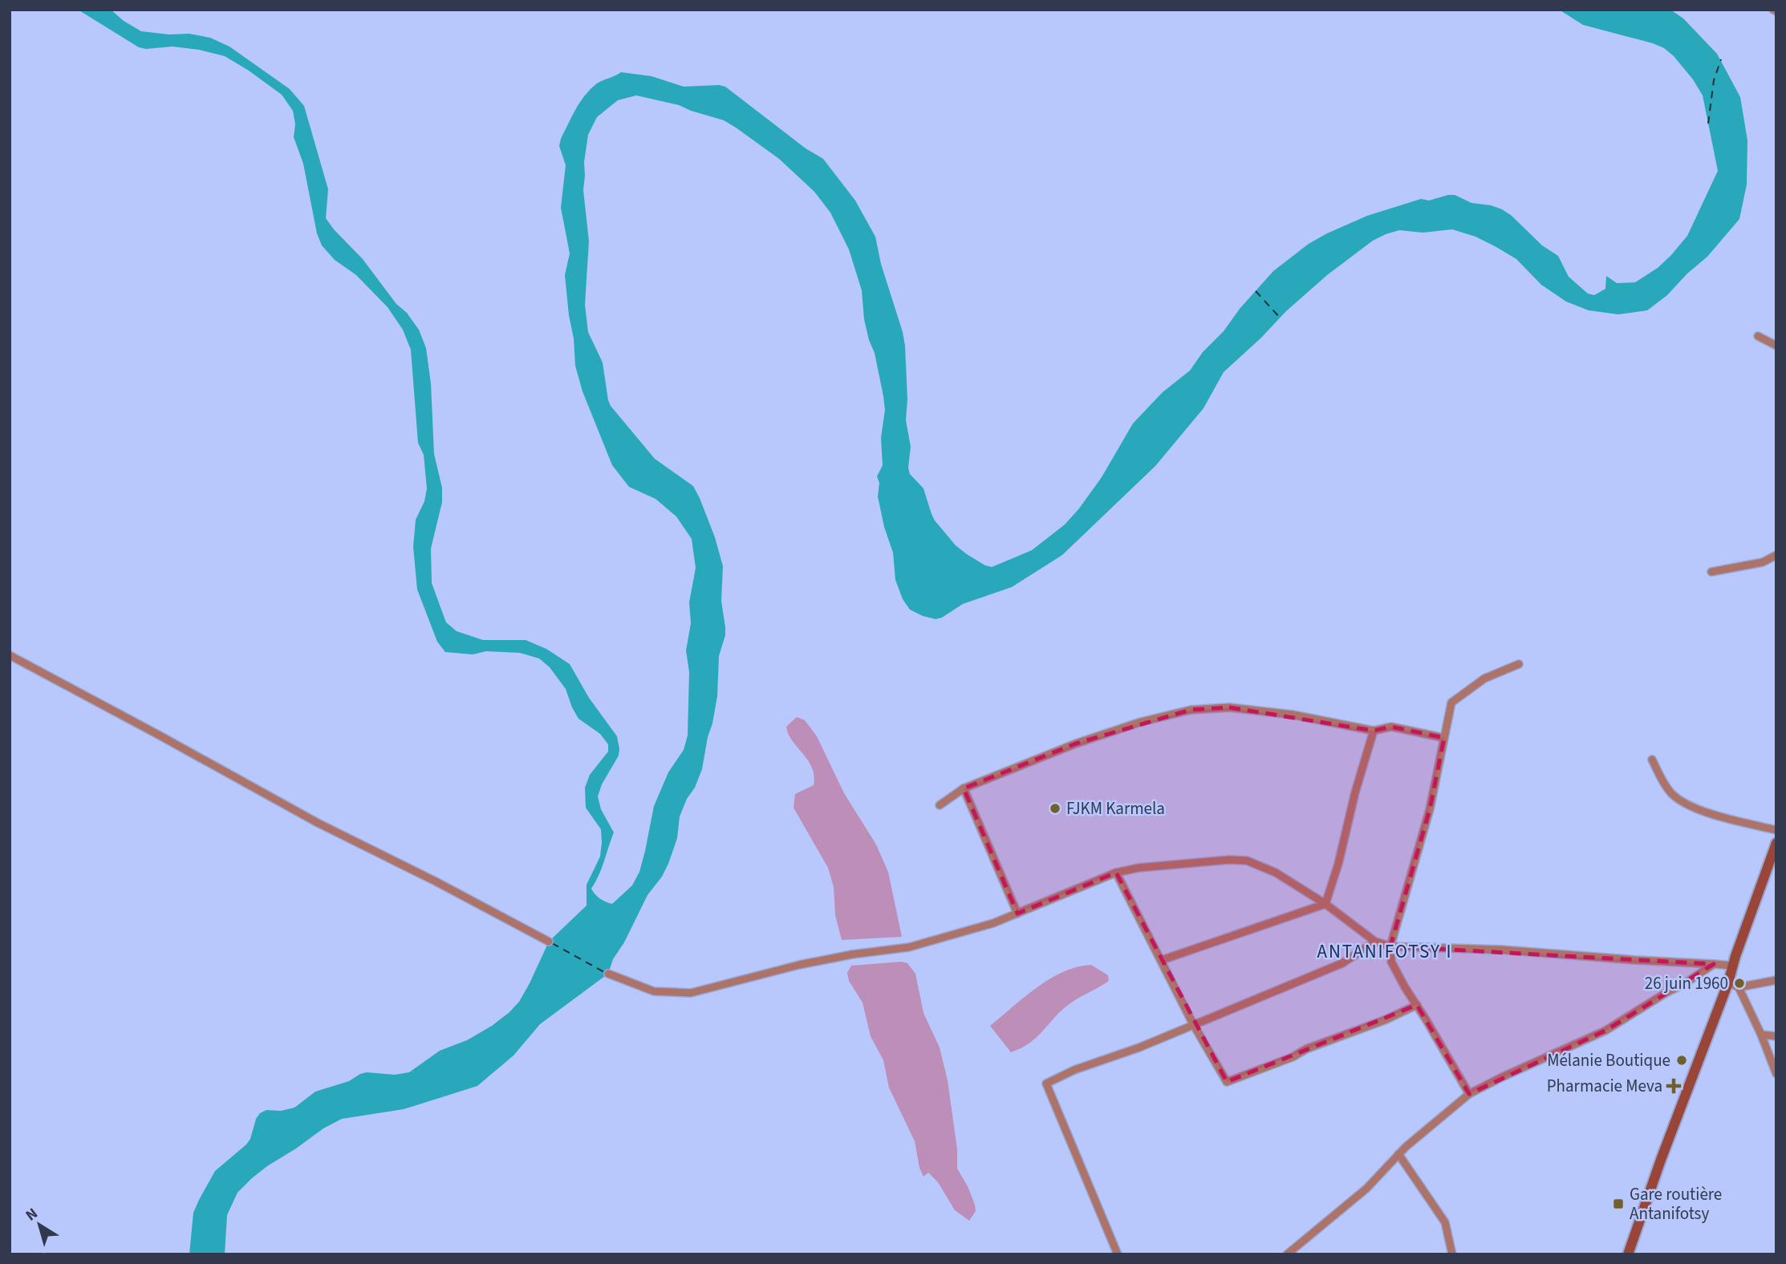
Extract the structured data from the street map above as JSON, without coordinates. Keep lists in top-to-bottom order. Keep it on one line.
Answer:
{"districts":["ANTANIFOTSY I"],"places":{"other":["FJKM Karmela","26 juin 1960","Mélanie Boutique"],"health":["Pharmacie Meva"],"transit":["Gare routière Antanifotsy"]},"north":"top left"}
